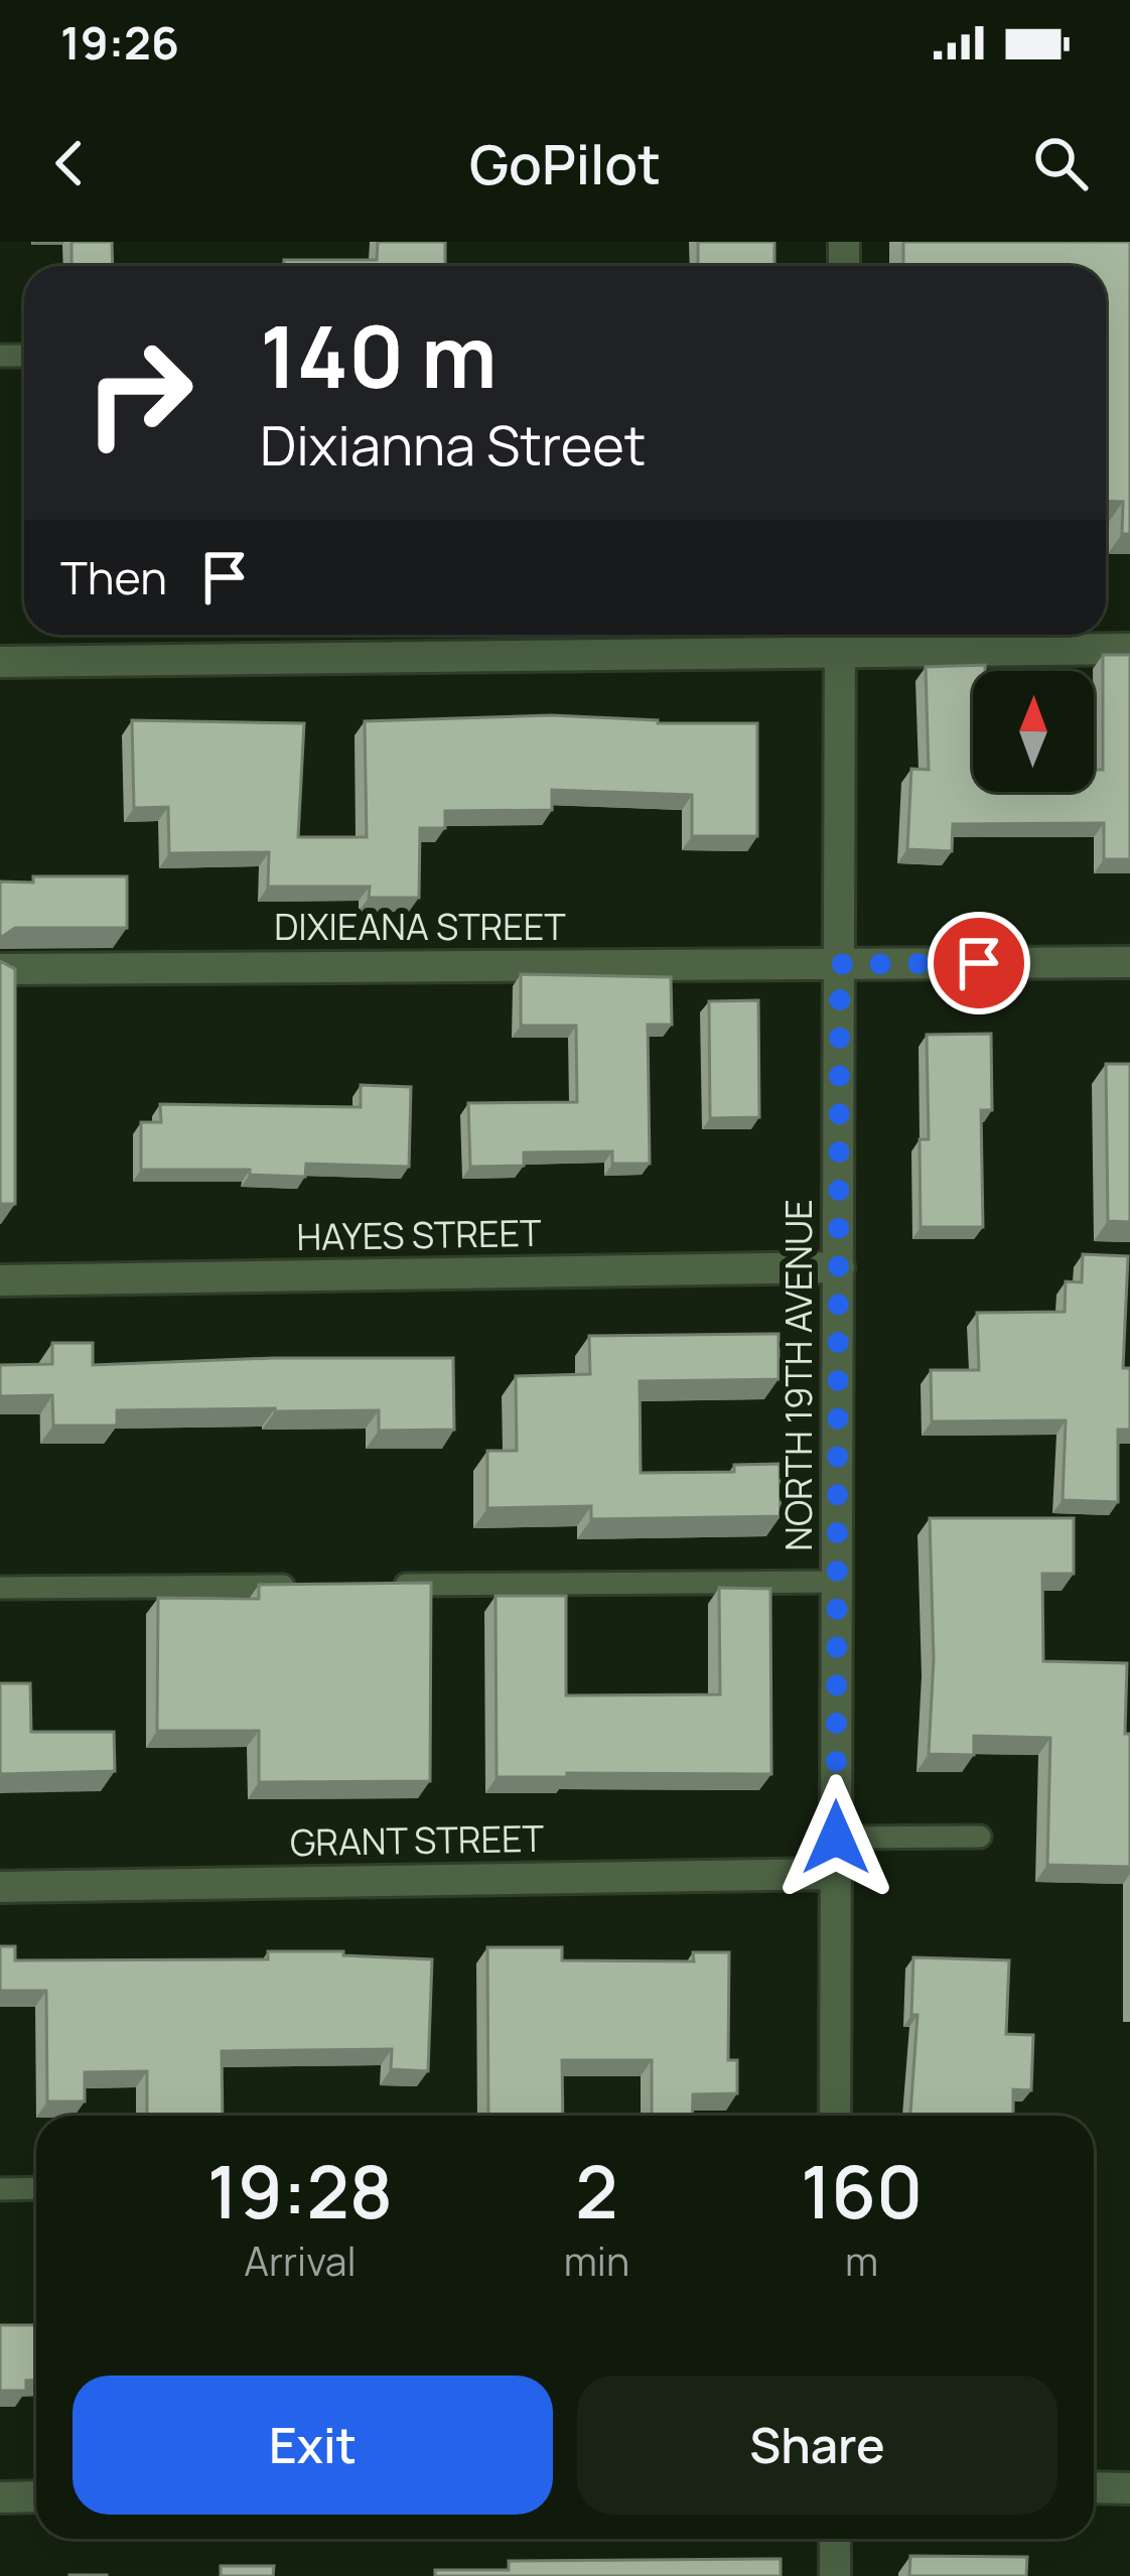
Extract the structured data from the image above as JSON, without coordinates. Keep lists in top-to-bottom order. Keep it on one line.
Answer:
{"streets":{"street":["DIXIEANA STREET","HAYES STREET","NORTH 19TH AVENUE","GRANT STREET"]},"crossings":[["DIXIEANA STREET","NORTH 19TH AVENUE"],["HAYES STREET","NORTH 19TH AVENUE"],["NORTH 19TH AVENUE","GRANT STREET"]],"north":"top","page":{"status":"19:26","header":"GoPilot","turn":["140 m","Dixianna Street"],"then":"Then","eta":["19:28","Arrival","2","min","160","m"],"buttons":["Exit","Share"]}}
